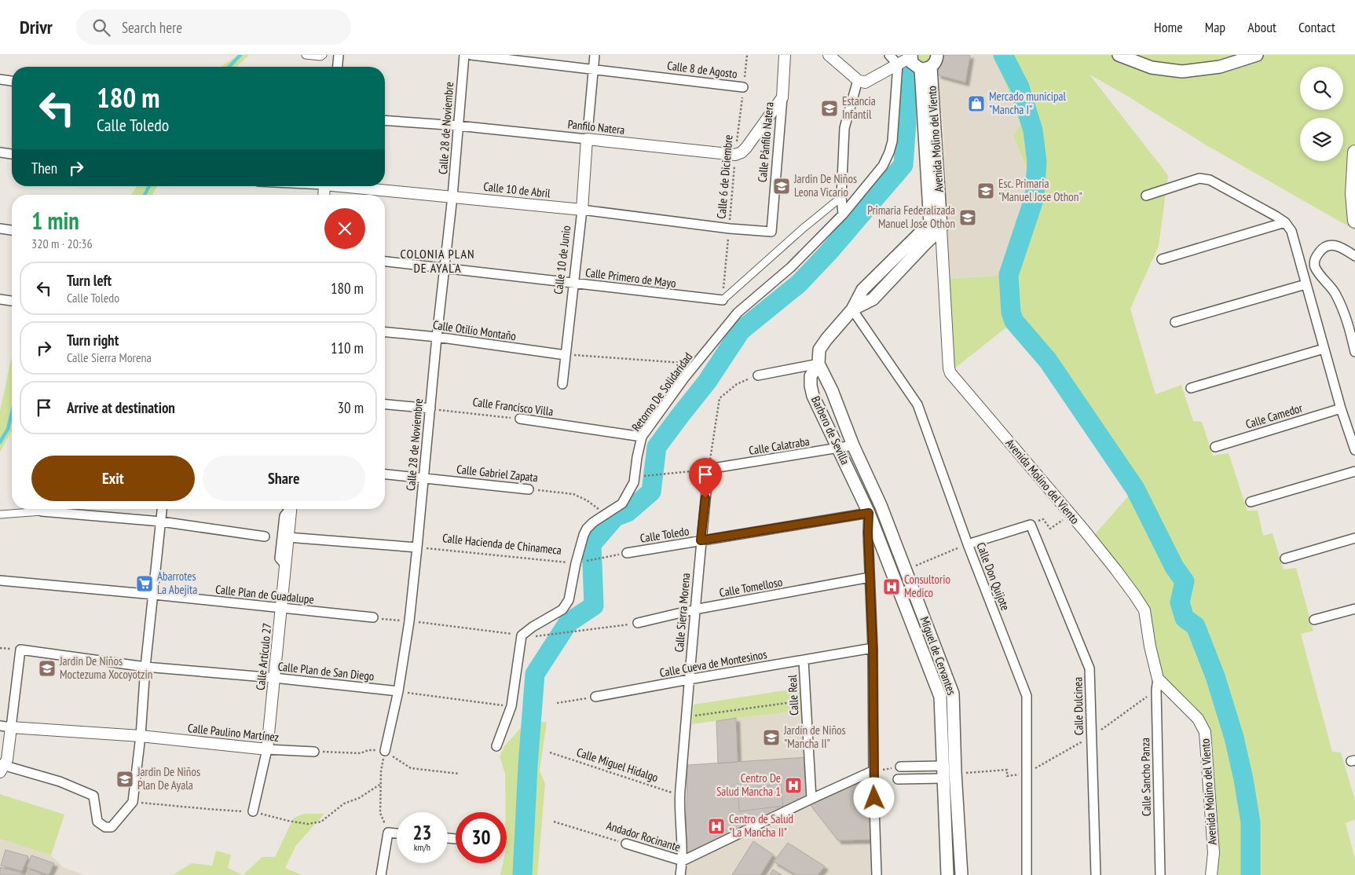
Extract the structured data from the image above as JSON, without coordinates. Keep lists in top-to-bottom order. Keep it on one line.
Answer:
{"streets":{"main road":["Avenida Molino del Viento","Barbero de Sevilla","Miguel de Cervantes"],"street":["Calle 8 de Agosto","Panfilo Natera","Calle 28 de Noviembre","Calle Pánfilo Natera","Calle 10 de Abril","Calle 10 de Junio","Calle Primero de Mayo","Calle Otilio Montaño","Retorno De Solidaridad","Calle Francisco Villa","Calle Camedor","Calle Calatraba","Calle Gabriel Zapata","Calle Toledo","Calle Don Quijote","Calle Tomelloso","Calle Plan de Guadalupe","Calle Sierra Morena","Calle Artículo 27","Calle Cueva de Montesinos","Calle Plan de San Diego","Calle Real","Calle Dulcinea","Calle Paulino Martínez","Calle Sancho Panza","Andador Rocinante"],"path":["Calle 6 de Diciembre","Calle Hacienda de Chinameca","Calle Miguel Hidalgo"]},"crossings":[["Calle 8 de Agosto","Calle 6 de Diciembre"],["Panfilo Natera","Calle 28 de Noviembre"],["Panfilo Natera","Calle 6 de Diciembre"],["Panfilo Natera","Calle 10 de Junio"],["Calle 28 de Noviembre","Calle 10 de Abril"],["Calle 28 de Noviembre","Calle Primero de Mayo"],["Calle 28 de Noviembre","Calle Otilio Montaño"],["Calle 28 de Noviembre","Calle Francisco Villa"],["Calle 28 de Noviembre","Calle Gabriel Zapata"],["Calle 28 de Noviembre","Calle Hacienda de Chinameca"],["Calle 28 de Noviembre","Calle Plan de San Diego"],["Avenida Molino del Viento","Barbero de Sevilla"],["Avenida Molino del Viento","Calle Sancho Panza"],["Calle Pánfilo Natera","Calle 10 de Abril"],["Calle 6 de Diciembre","Calle 10 de Abril"],["Calle 6 de Diciembre","Calle Primero de Mayo"],["Calle 10 de Abril","Calle 10 de Junio"],["Calle 10 de Junio","Calle Primero de Mayo"],["Calle 10 de Junio","Calle Otilio Montaño"],["Retorno De Solidaridad","Calle Francisco Villa"],["Retorno De Solidaridad","Calle Gabriel Zapata"],["Retorno De Solidaridad","Calle Hacienda de Chinameca"],["Barbero de Sevilla","Calle Calatraba"],["Barbero de Sevilla","Calle Toledo"],["Barbero de Sevilla","Calle Don Quijote"],["Barbero de Sevilla","Miguel de Cervantes"],["Calle Calatraba","Calle Sierra Morena"],["Calle Calatraba","Miguel de Cervantes"],["Calle Toledo","Calle Sierra Morena"],["Calle Tomelloso","Calle Sierra Morena"],["Calle Plan de Guadalupe","Calle Artículo 27"],["Calle Sierra Morena","Calle Cueva de Montesinos"],["Calle Sierra Morena","Calle Miguel Hidalgo"],["Calle Sierra Morena","Andador Rocinante"],["Calle Artículo 27","Calle Plan de San Diego"],["Calle Artículo 27","Calle Paulino Martínez"],["Calle Cueva de Montesinos","Calle Real"],["Calle Plan de San Diego","Calle Paulino Martínez"],["Calle Real","Andador Rocinante"]],"districts":["COLONIA PLAN DE AYALA"],"places":{"shop":["Mercado municipal \"Mancha I\""],"school or university":["Estancia Infantil","Jardin De Niños Leona Vicario","Esc. Primaria \"Manuel Jose Othon\"","Primaria Federalizada Manuel Jose Othon","Jardin De Niños Moctezuma Xocoyotzin","Jardín de Niños \"Mancha II\"","Jardin De Niños Plan De Ayala"],"supermarket":["Abarrotes La Abejita"],"hospital":["Consultorio Medico","Centro De Salud Mancha 1","Centro de Salud \"La Mancha II\""]},"page":{"header":"Drivr","search":"Search here","nav":["Home","Map","About","Contact"],"turn":["180 m","Calle Toledo"],"then":"Then","heading":["1 min","320 m · 20:36"],"list":[{"name":"Turn left","note":"Calle Toledo","value":"180 m"},{"name":"Turn right","note":"Calle Sierra Morena","value":"110 m"},{"name":"Arrive at destination","value":"30 m"}],"buttons":["Exit","Share"],"speed":"23 km/h","limit":"30"}}
